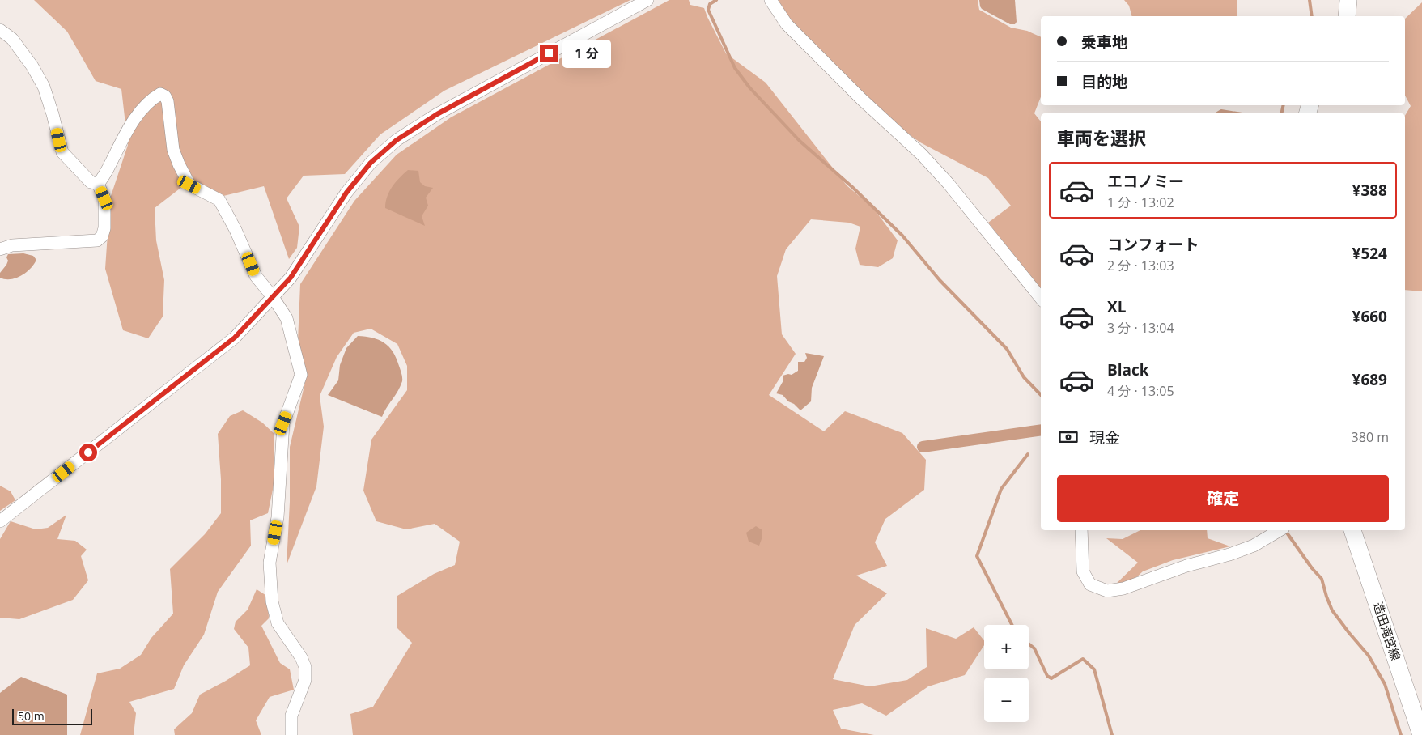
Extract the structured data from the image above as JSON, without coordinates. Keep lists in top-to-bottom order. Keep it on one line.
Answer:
{"streets":{"main road":["造田滝宮線"]},"scale_bar":"50 m","page":{"banner":["乗車地","目的地"],"bubble":"1 分","heading":"車両を選択","list":[{"name":"エコノミー","note":"1 分 · 13:02","value":"¥388"},{"name":"コンフォート","note":"2 分 · 13:03","value":"¥524"},{"name":"XL","note":"3 分 · 13:04","value":"¥660"},{"name":"Black","note":"4 分 · 13:05","value":"¥689"}],"pay":["現金","380 m"],"buttons":"確定","map_buttons":["+","−"],"scale":"50 m"}}
